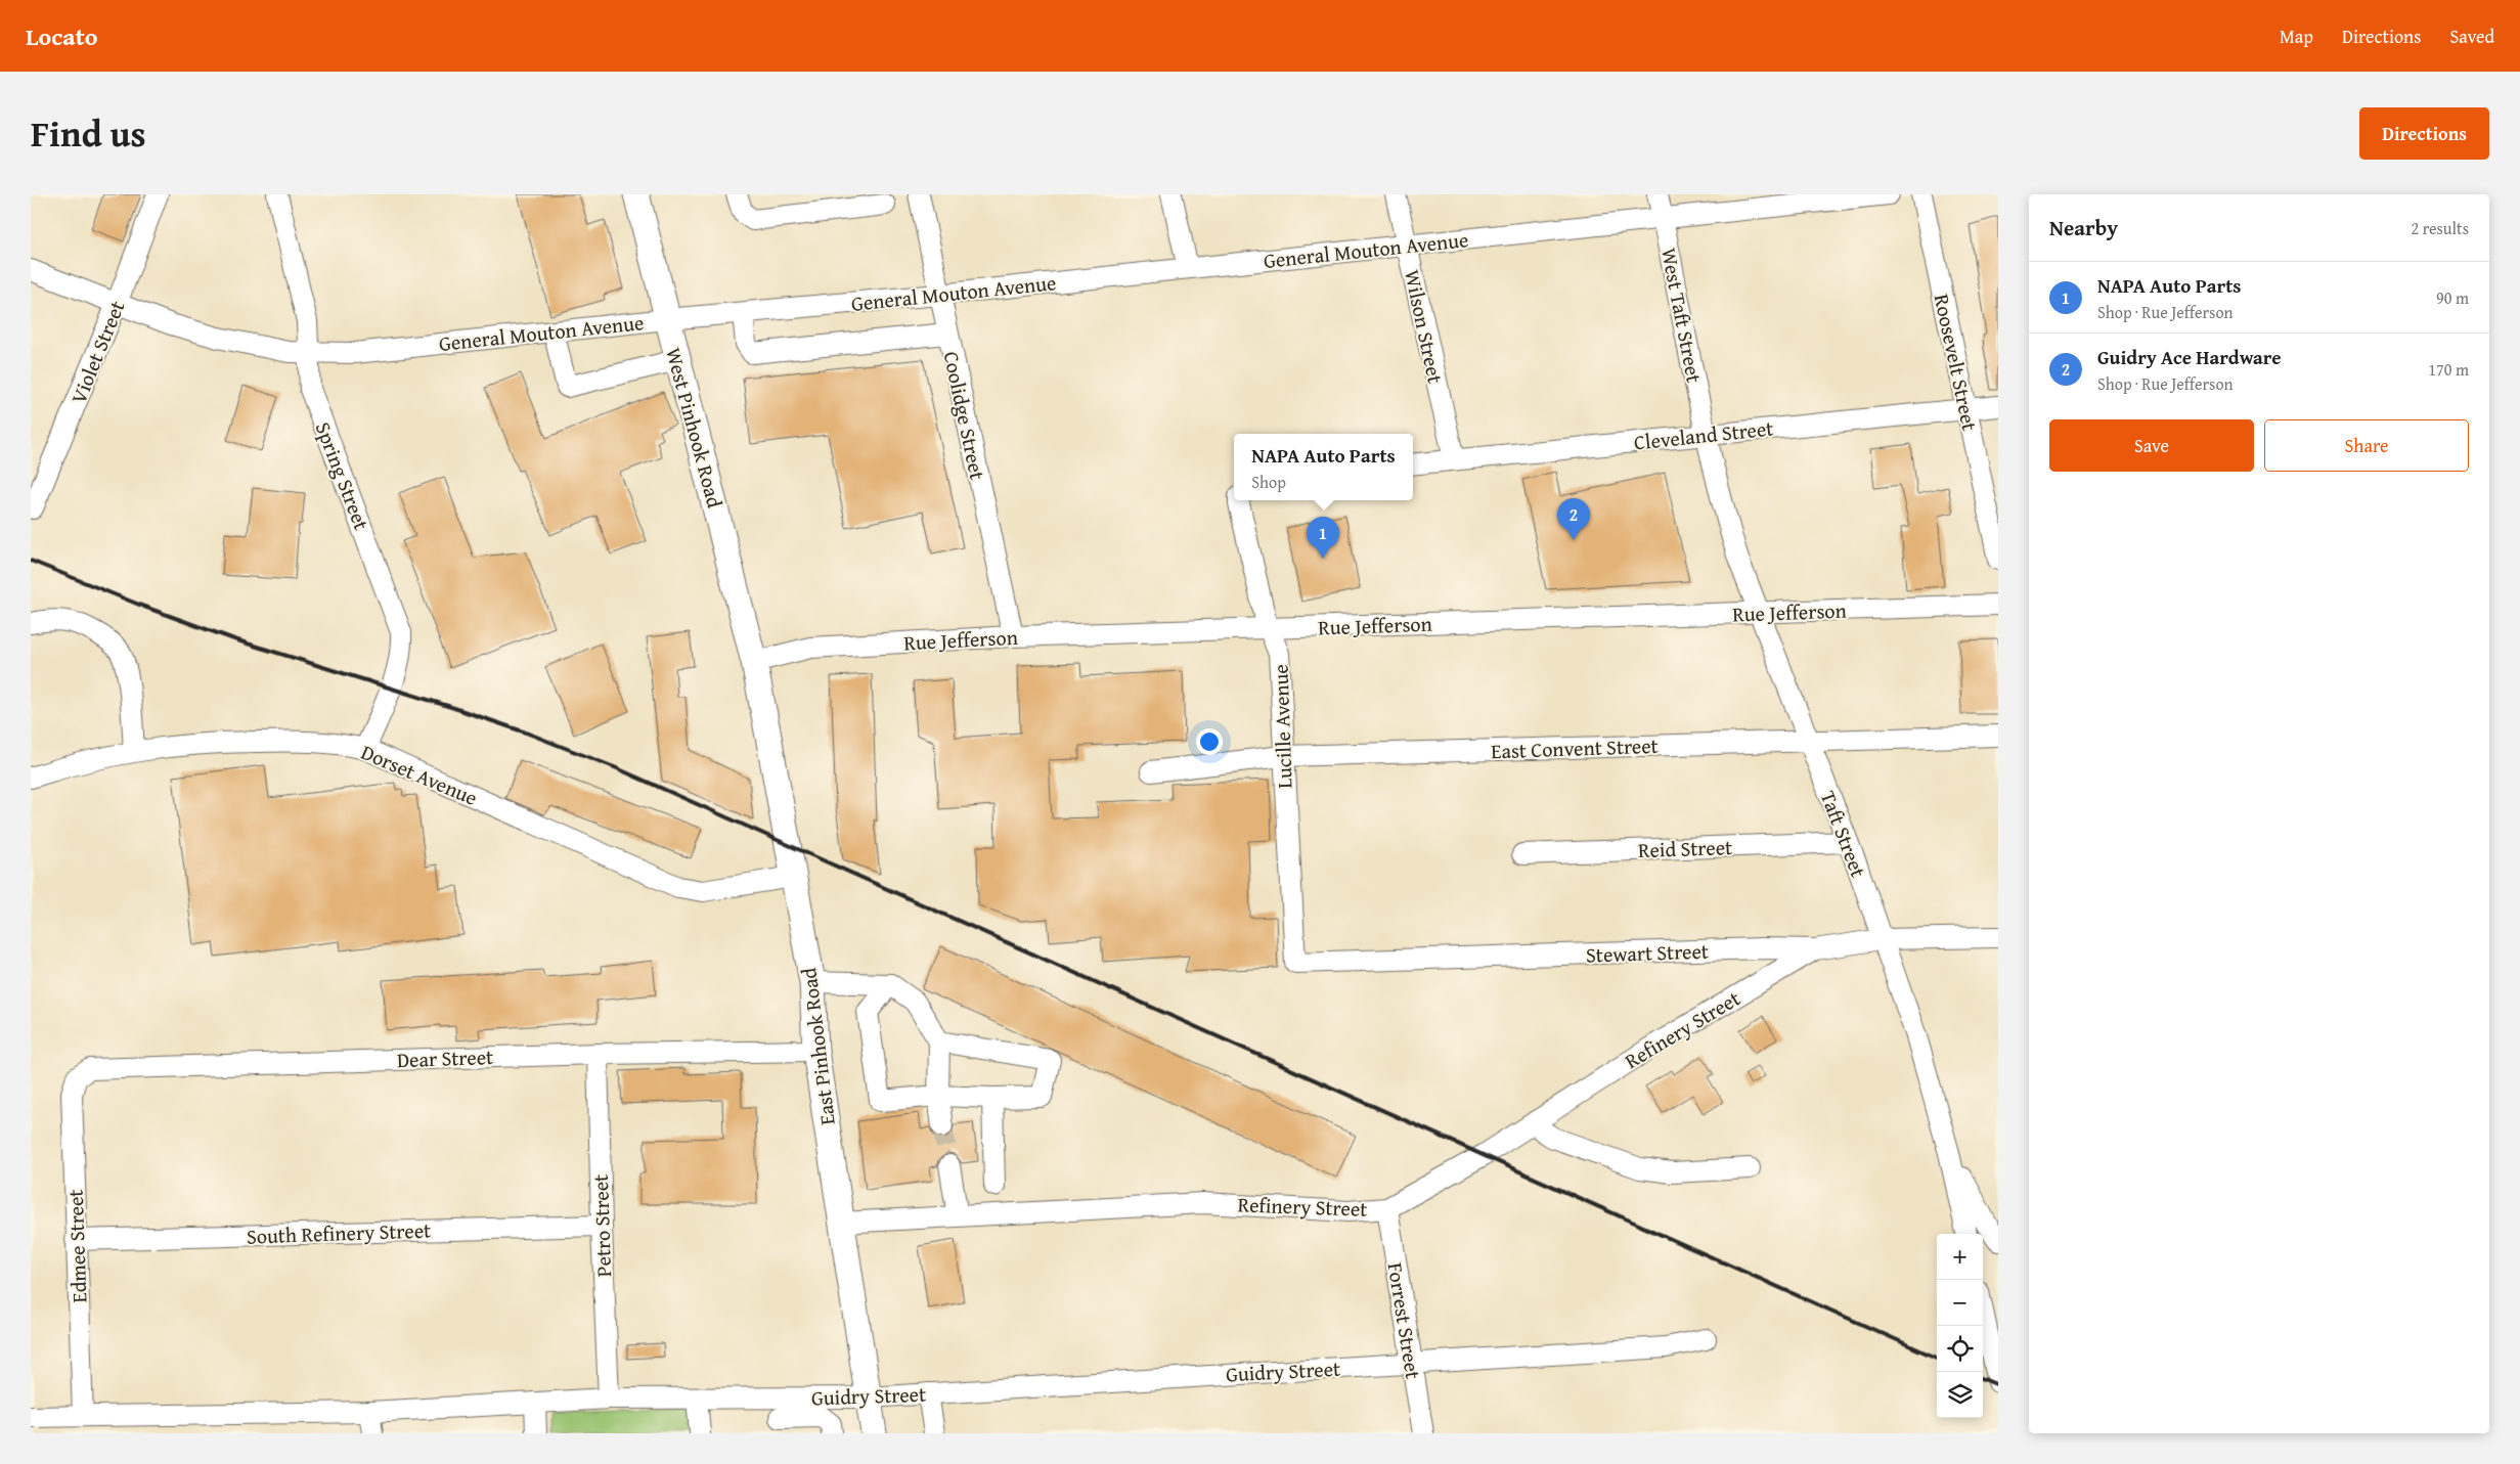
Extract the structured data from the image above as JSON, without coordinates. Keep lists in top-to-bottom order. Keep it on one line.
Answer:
{"streets":{"main road":["West Pinhook Road","East Pinhook Road"],"street":["General Mouton Avenue","West Taft Street","Wilson Street","Violet Street","Roosevelt Street","Coolidge Street","Cleveland Street","Spring Street","Rue Jefferson","Lucille Avenue","East Convent Street","Dorset Avenue","Taft Street","Reid Street","Stewart Street","Refinery Street","Dear Street","Petro Street","South Refinery Street","Edmee Street","Forrest Street","Guidry Street"]},"crossings":[["General Mouton Avenue","West Taft Street"],["General Mouton Avenue","Wilson Street"],["General Mouton Avenue","Violet Street"],["General Mouton Avenue","Coolidge Street"],["General Mouton Avenue","West Pinhook Road"],["General Mouton Avenue","Spring Street"],["West Taft Street","Cleveland Street"],["West Taft Street","Taft Street"],["Wilson Street","Cleveland Street"],["Roosevelt Street","Cleveland Street"],["Coolidge Street","Rue Jefferson"],["West Pinhook Road","Rue Jefferson"],["West Pinhook Road","East Pinhook Road"],["Cleveland Street","Taft Street"],["Spring Street","Dorset Avenue"],["Rue Jefferson","Lucille Avenue"],["Rue Jefferson","Taft Street"],["Rue Jefferson","East Pinhook Road"],["Lucille Avenue","East Convent Street"],["Lucille Avenue","Stewart Street"],["East Convent Street","Taft Street"],["Dorset Avenue","East Pinhook Road"],["Taft Street","Reid Street"],["Taft Street","Stewart Street"],["Stewart Street","Refinery Street"],["Refinery Street","East Pinhook Road"],["Refinery Street","Forrest Street"],["East Pinhook Road","Dear Street"],["East Pinhook Road","Guidry Street"],["Dear Street","Petro Street"],["Dear Street","Edmee Street"],["Petro Street","South Refinery Street"],["Petro Street","Guidry Street"],["South Refinery Street","Edmee Street"],["Edmee Street","Guidry Street"],["Forrest Street","Guidry Street"]],"page":{"header":"Locato","nav":["Map","Directions","Saved"],"title":"Find us","buttons":["Directions",["Save","Share"]],"heading":["Nearby","2 results"],"list":[{"mark":"1","name":"NAPA Auto Parts","note":"Shop · Rue Jefferson","value":"90 m"},{"mark":"2","name":"Guidry Ace Hardware","note":"Shop · Rue Jefferson","value":"170 m"}],"popup":["NAPA Auto Parts","Shop"],"pins":["2","1"],"map_buttons":["+","−"]}}
